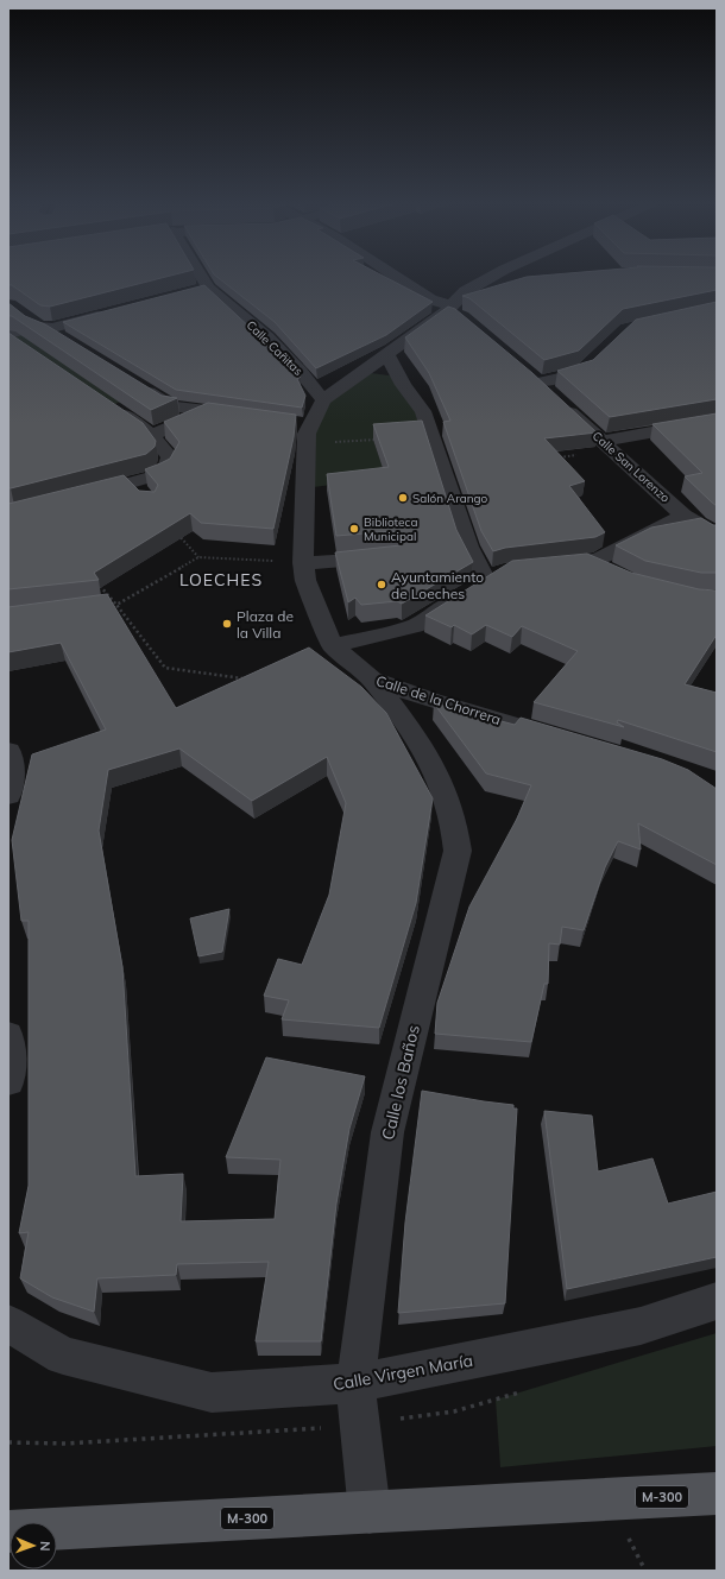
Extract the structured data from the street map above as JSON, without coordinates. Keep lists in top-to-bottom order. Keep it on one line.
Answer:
{"streets":{"main road":["M-300"],"street":["Calle Cañitas","Calle San Lorenzo","Calle de la Chorrera","Calle los Baños","Calle Virgen María"]},"crossings":[["Calle de la Chorrera","Calle los Baños"],["Calle los Baños","Calle Virgen María"],["Calle los Baños","M-300"]],"districts":["LOECHES"],"places":["Salón Arango","Biblioteca Municipal","Ayuntamiento de Loeches","Plaza de la Villa"],"north":"right"}
